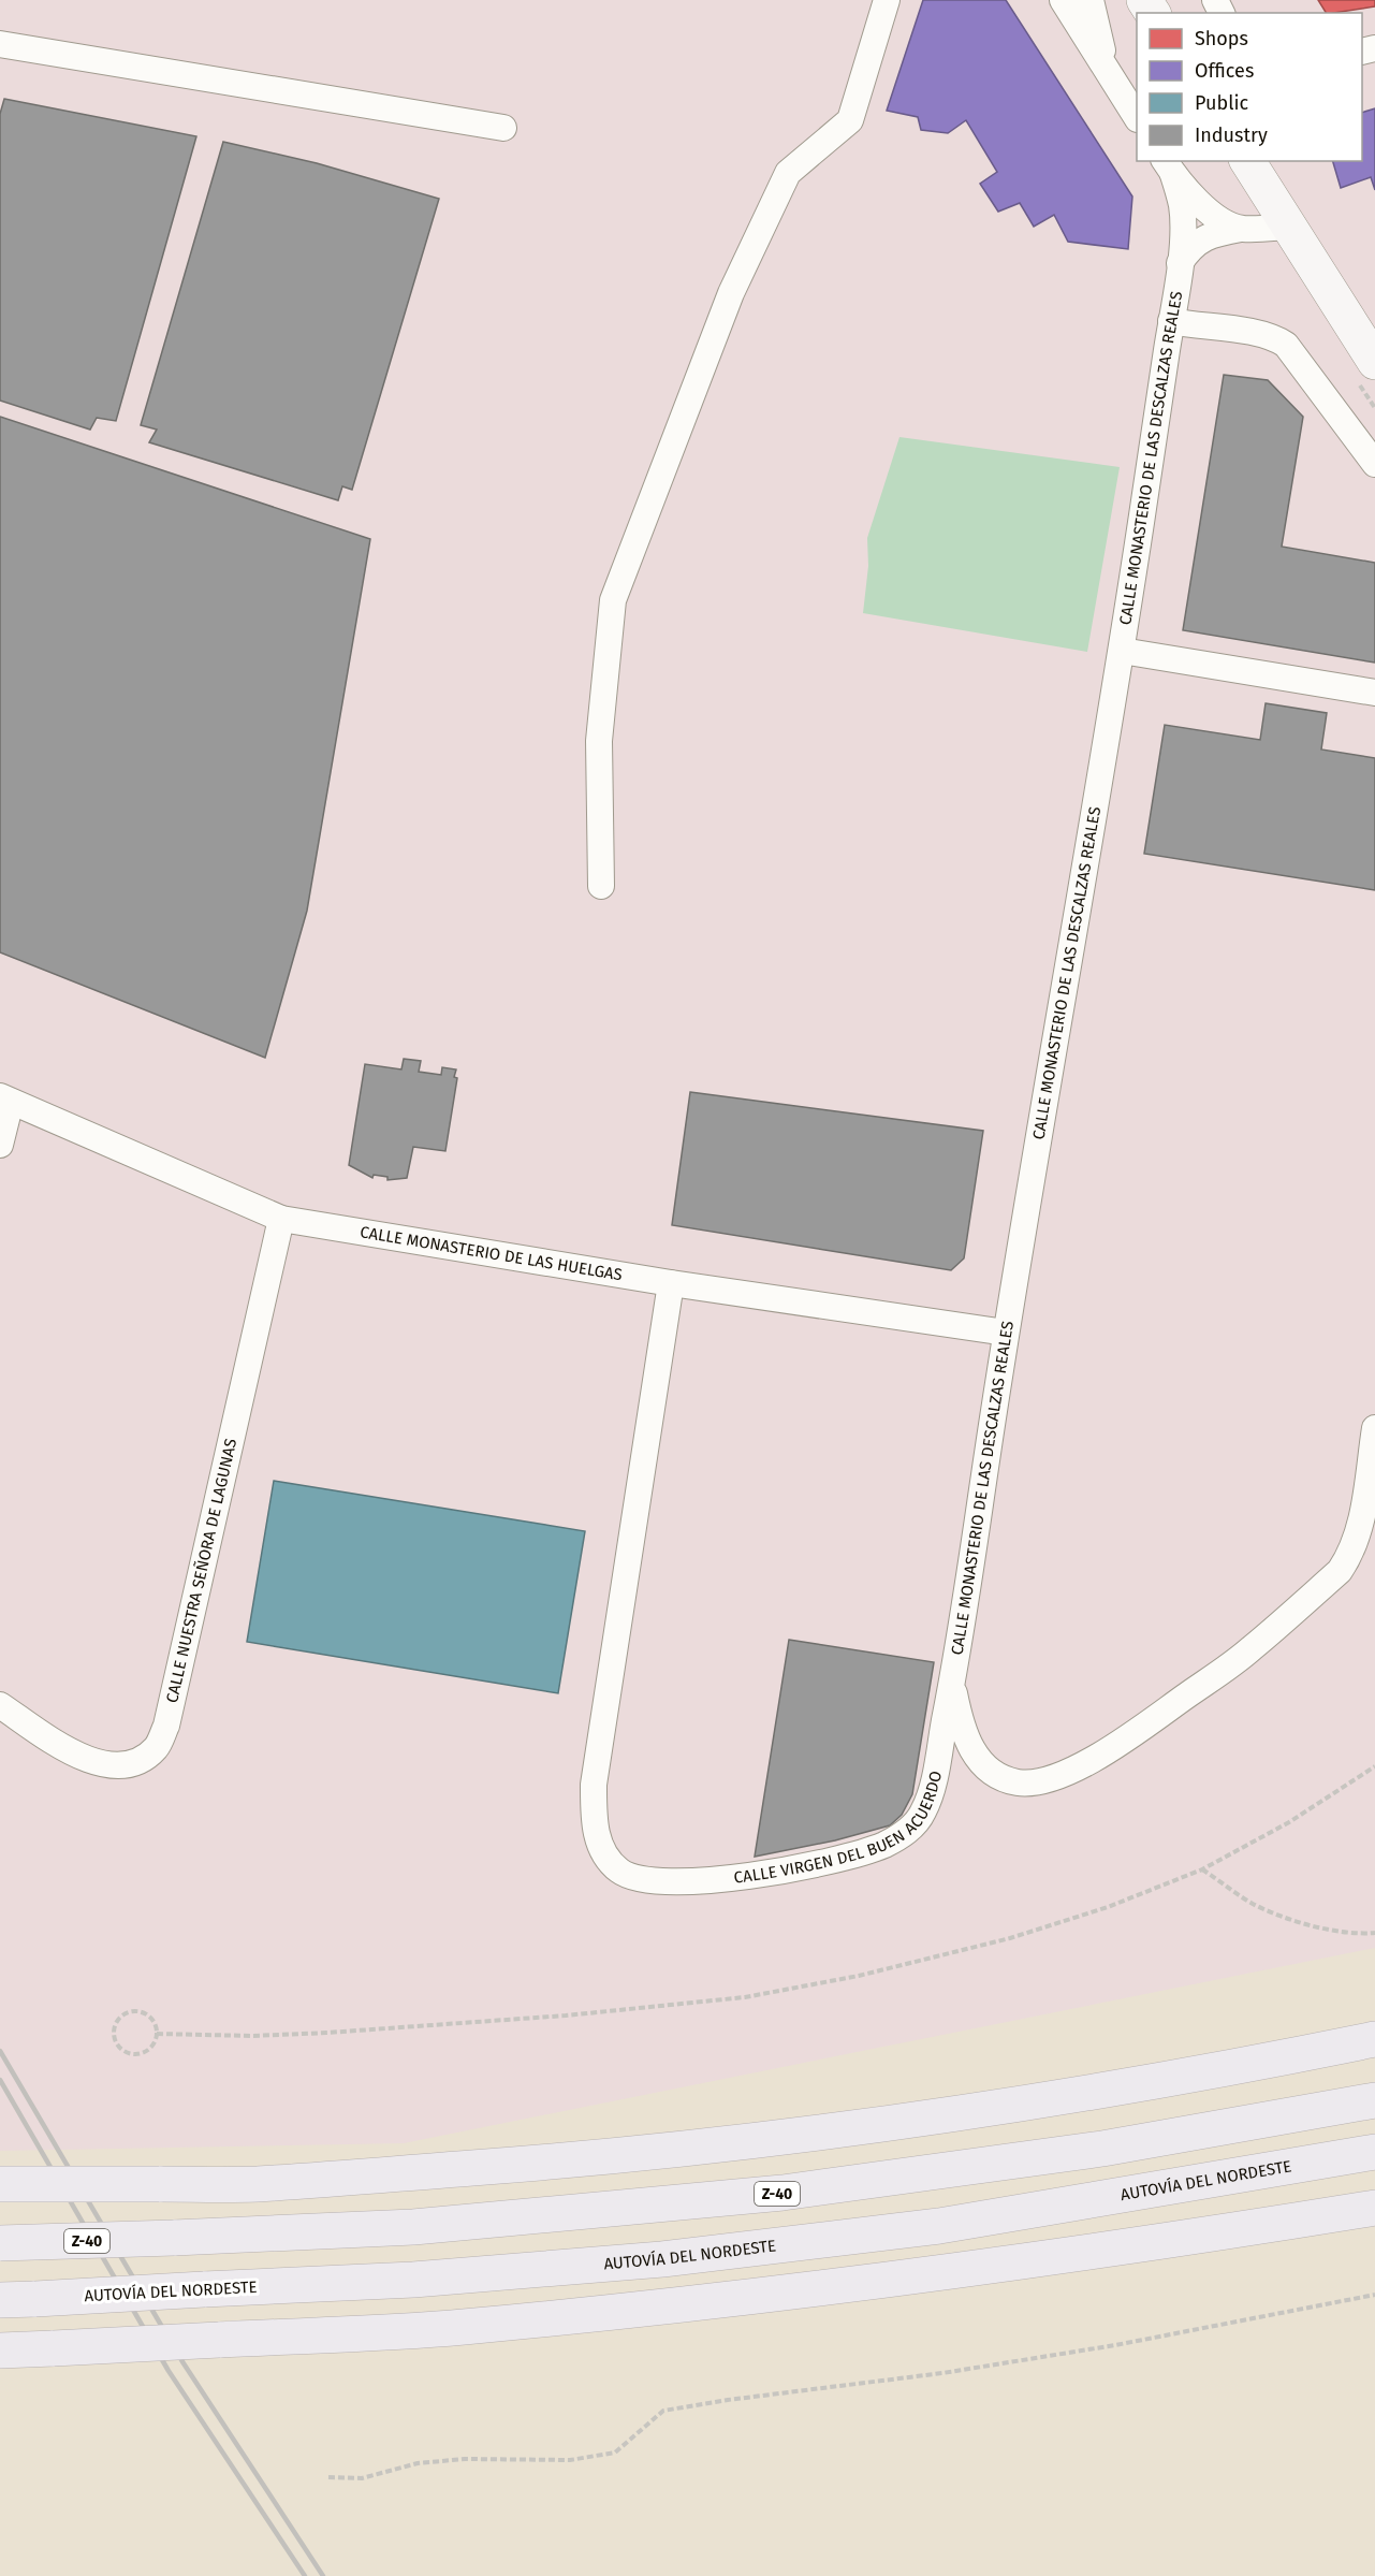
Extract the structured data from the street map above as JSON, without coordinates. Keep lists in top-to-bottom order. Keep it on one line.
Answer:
{"streets":{"highway":["AUTOVÍA DEL NORDESTE","Z-40"],"street":["CALLE MONASTERIO DE LAS DESCALZAS REALES","CALLE MONASTERIO DE LAS HUELGAS","CALLE NUESTRA SEÑORA DE LAGUNAS","CALLE VIRGEN DEL BUEN ACUERDO"]},"crossings":[["CALLE MONASTERIO DE LAS DESCALZAS REALES","CALLE MONASTERIO DE LAS HUELGAS"],["CALLE MONASTERIO DE LAS DESCALZAS REALES","CALLE VIRGEN DEL BUEN ACUERDO"],["CALLE MONASTERIO DE LAS HUELGAS","CALLE NUESTRA SEÑORA DE LAGUNAS"],["CALLE MONASTERIO DE LAS HUELGAS","CALLE VIRGEN DEL BUEN ACUERDO"]],"legend":["Shops","Offices","Public","Industry"]}
